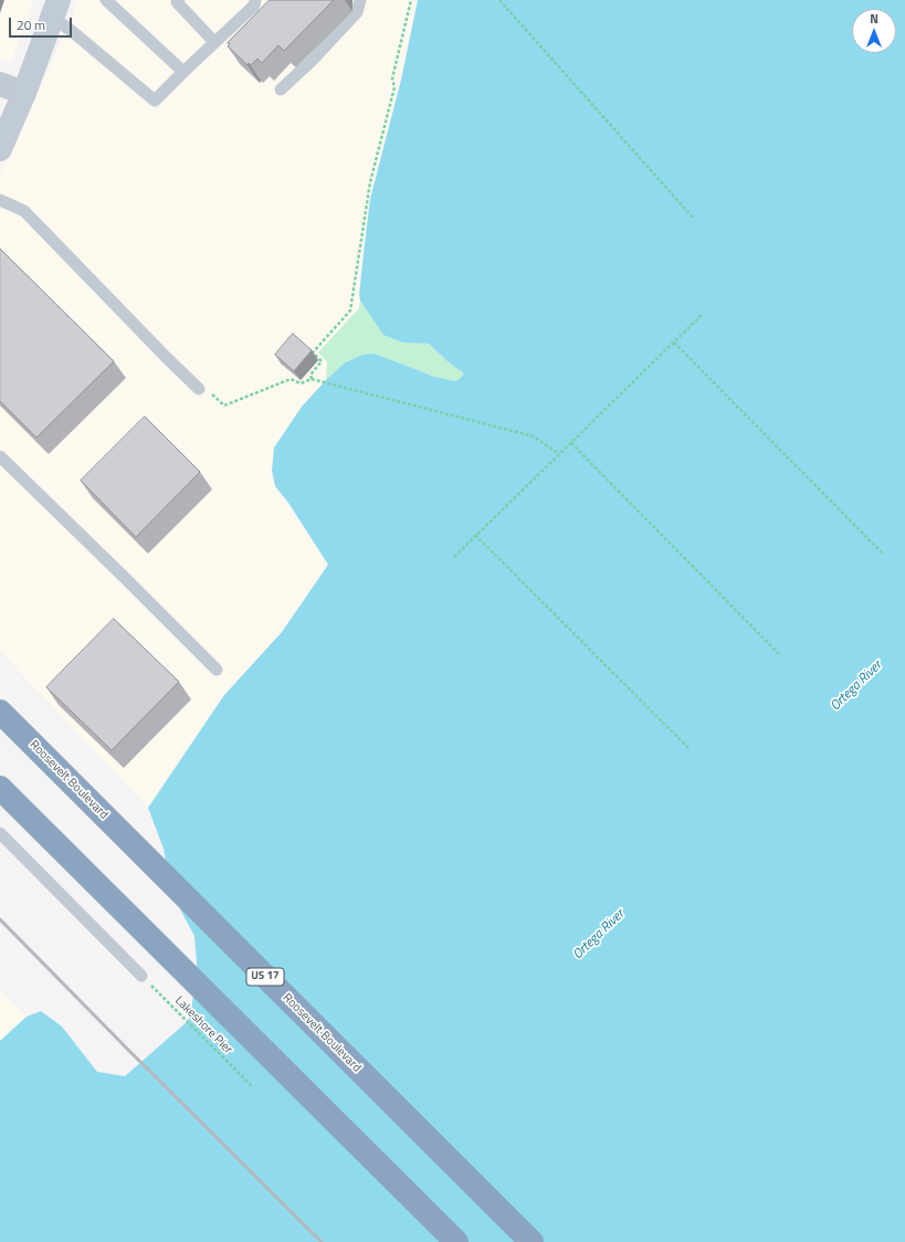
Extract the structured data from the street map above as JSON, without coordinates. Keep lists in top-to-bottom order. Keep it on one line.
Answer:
{"streets":{"highway":["Roosevelt Boulevard","US 17"],"path":["Lakeshore Pier"]},"water":["Ortega River"],"scale_bar":"20 m","north":"top"}
